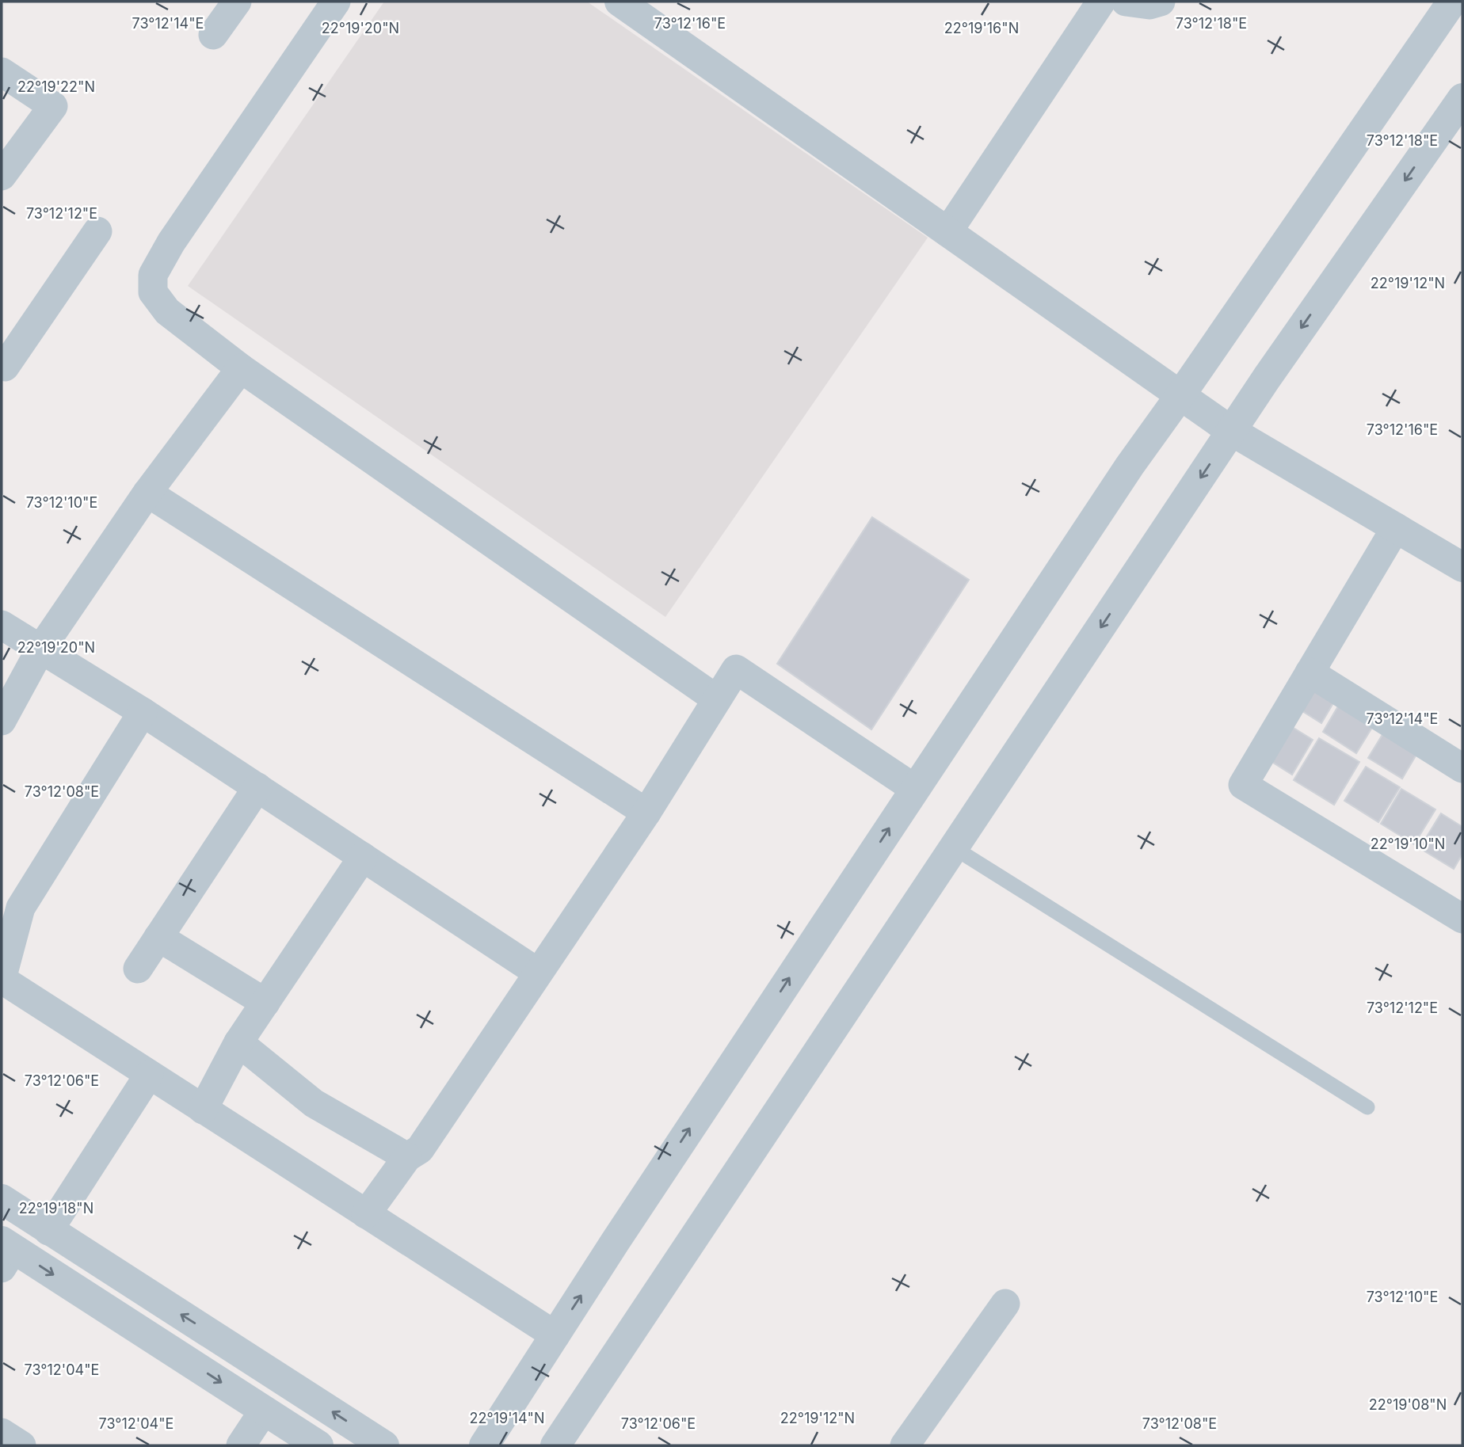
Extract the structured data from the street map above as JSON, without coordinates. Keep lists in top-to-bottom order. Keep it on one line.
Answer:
{"coordinates":["73°12'14\"E","73°12'16\"E","73°12'18\"E","22°19'20\"N","22°19'16\"N","22°19'22\"N","73°12'12\"E","22°19'12\"N","73°12'10\"E","73°12'08\"E","22°19'10\"N","73°12'06\"E","22°19'18\"N","73°12'04\"E","22°19'08\"N","22°19'14\"N"]}
